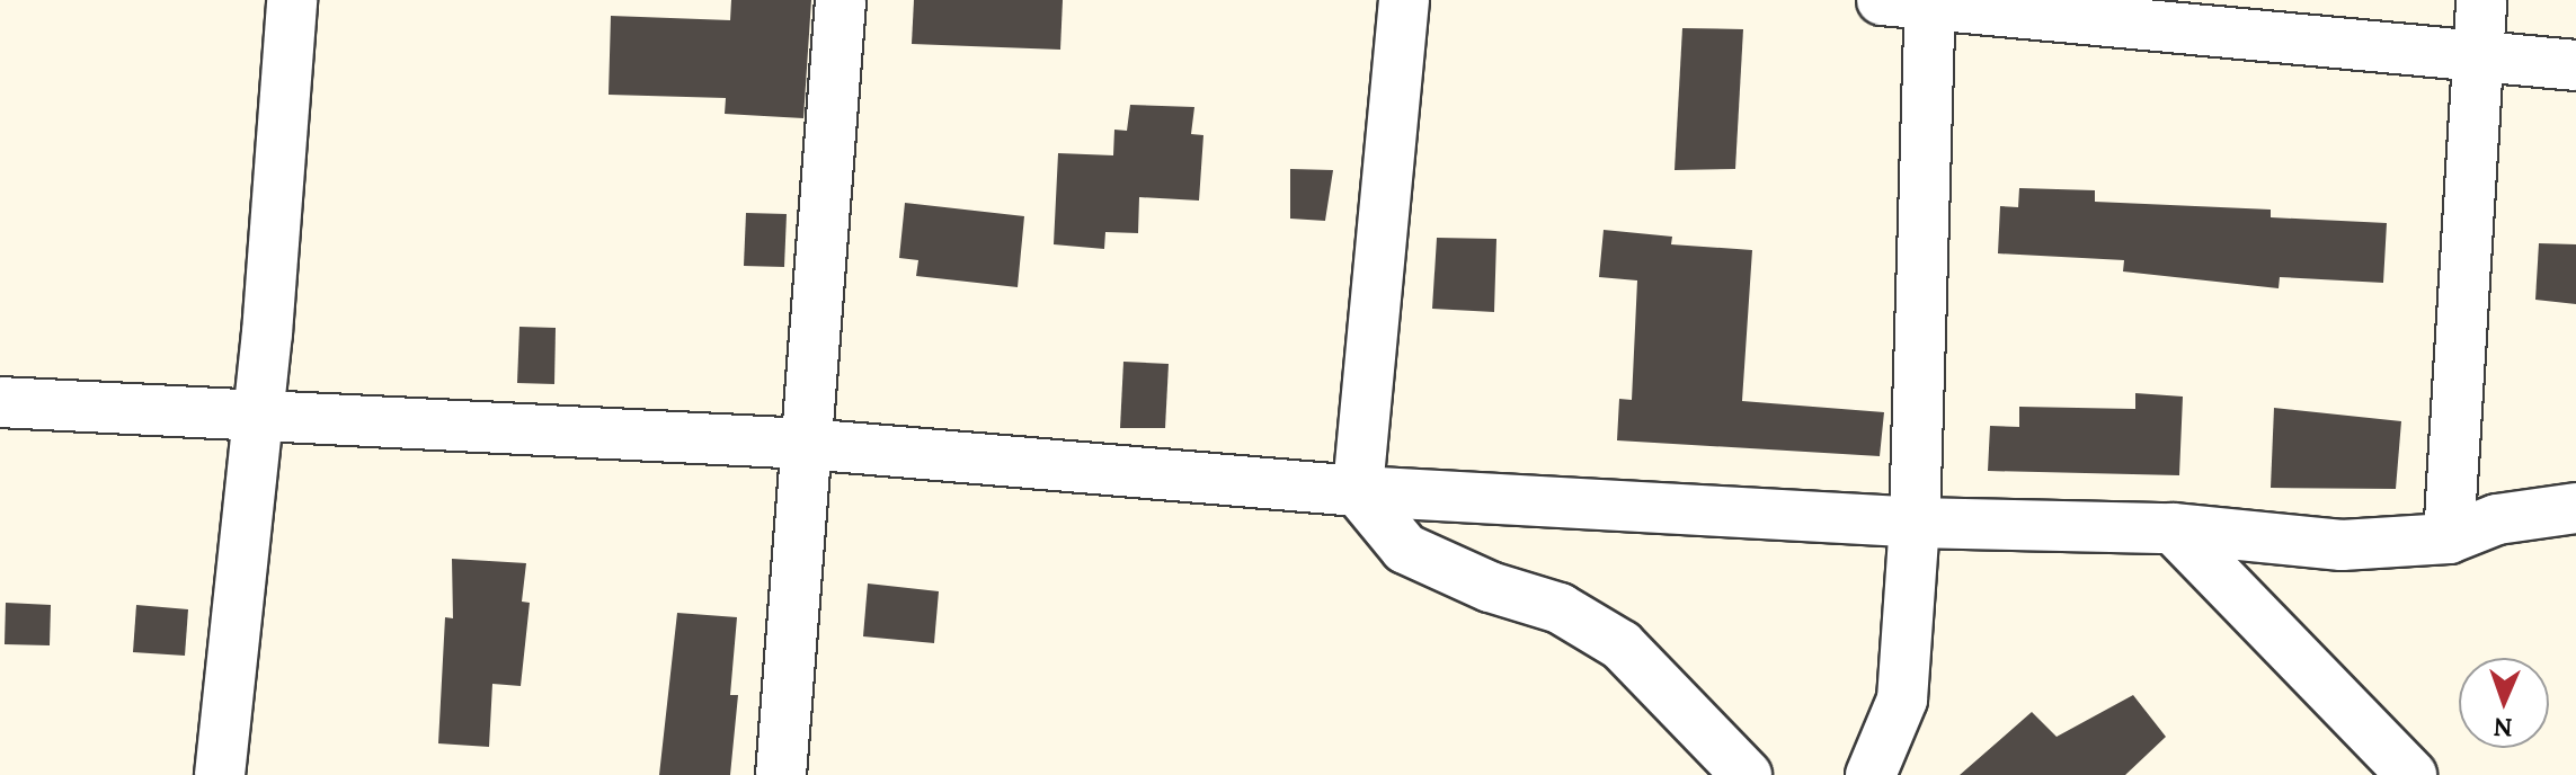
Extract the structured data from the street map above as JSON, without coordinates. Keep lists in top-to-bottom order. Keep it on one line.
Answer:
{"north":"bottom"}
